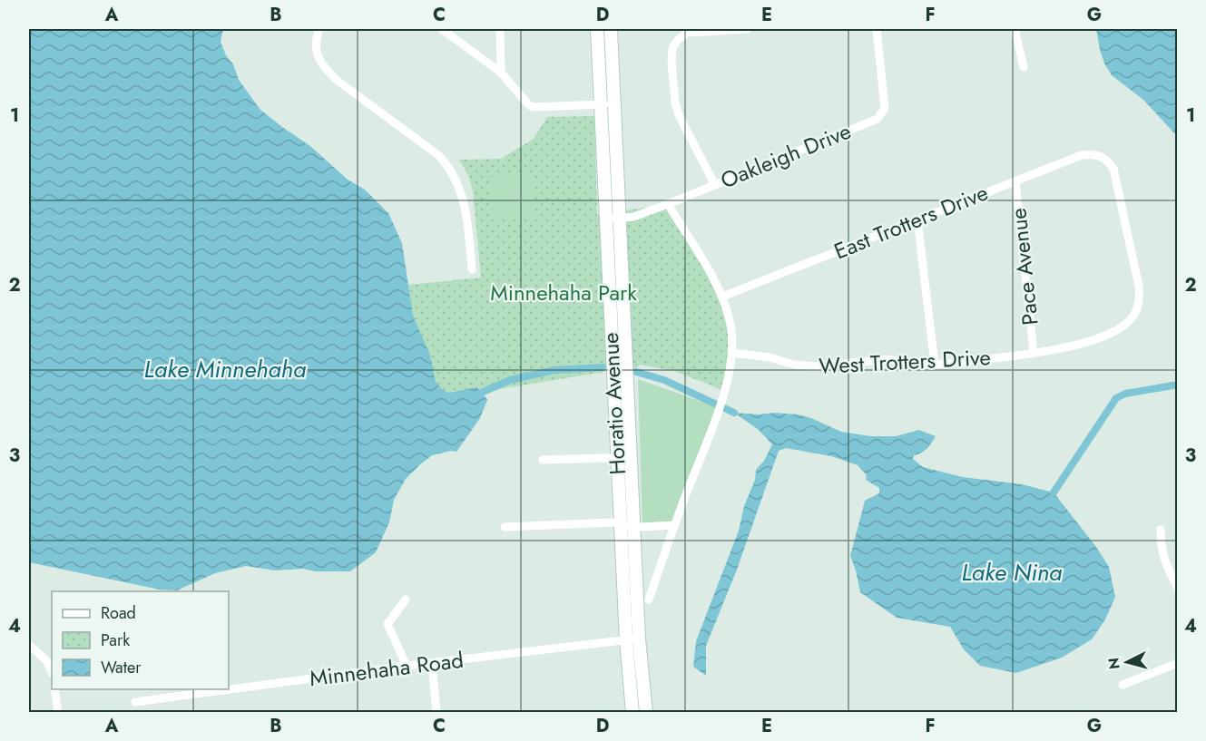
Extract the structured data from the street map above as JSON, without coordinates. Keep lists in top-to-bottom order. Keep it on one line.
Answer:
{"streets":{"main road":["Horatio Avenue"],"street":["Oakleigh Drive","East Trotters Drive","Pace Avenue","West Trotters Drive","Minnehaha Road"]},"crossings":[["Oakleigh Drive","Horatio Avenue"],["East Trotters Drive","Pace Avenue"],["East Trotters Drive","West Trotters Drive"],["Pace Avenue","West Trotters Drive"],["Horatio Avenue","Minnehaha Road"]],"water":["Lake Minnehaha","Lake Nina"],"parks":["Minnehaha Park"],"legend":["Road","Park","Water"],"north":"left","grid":{"columns":["A","B","C","D","E","F","G"],"rows":["1","2","3","4"]}}
